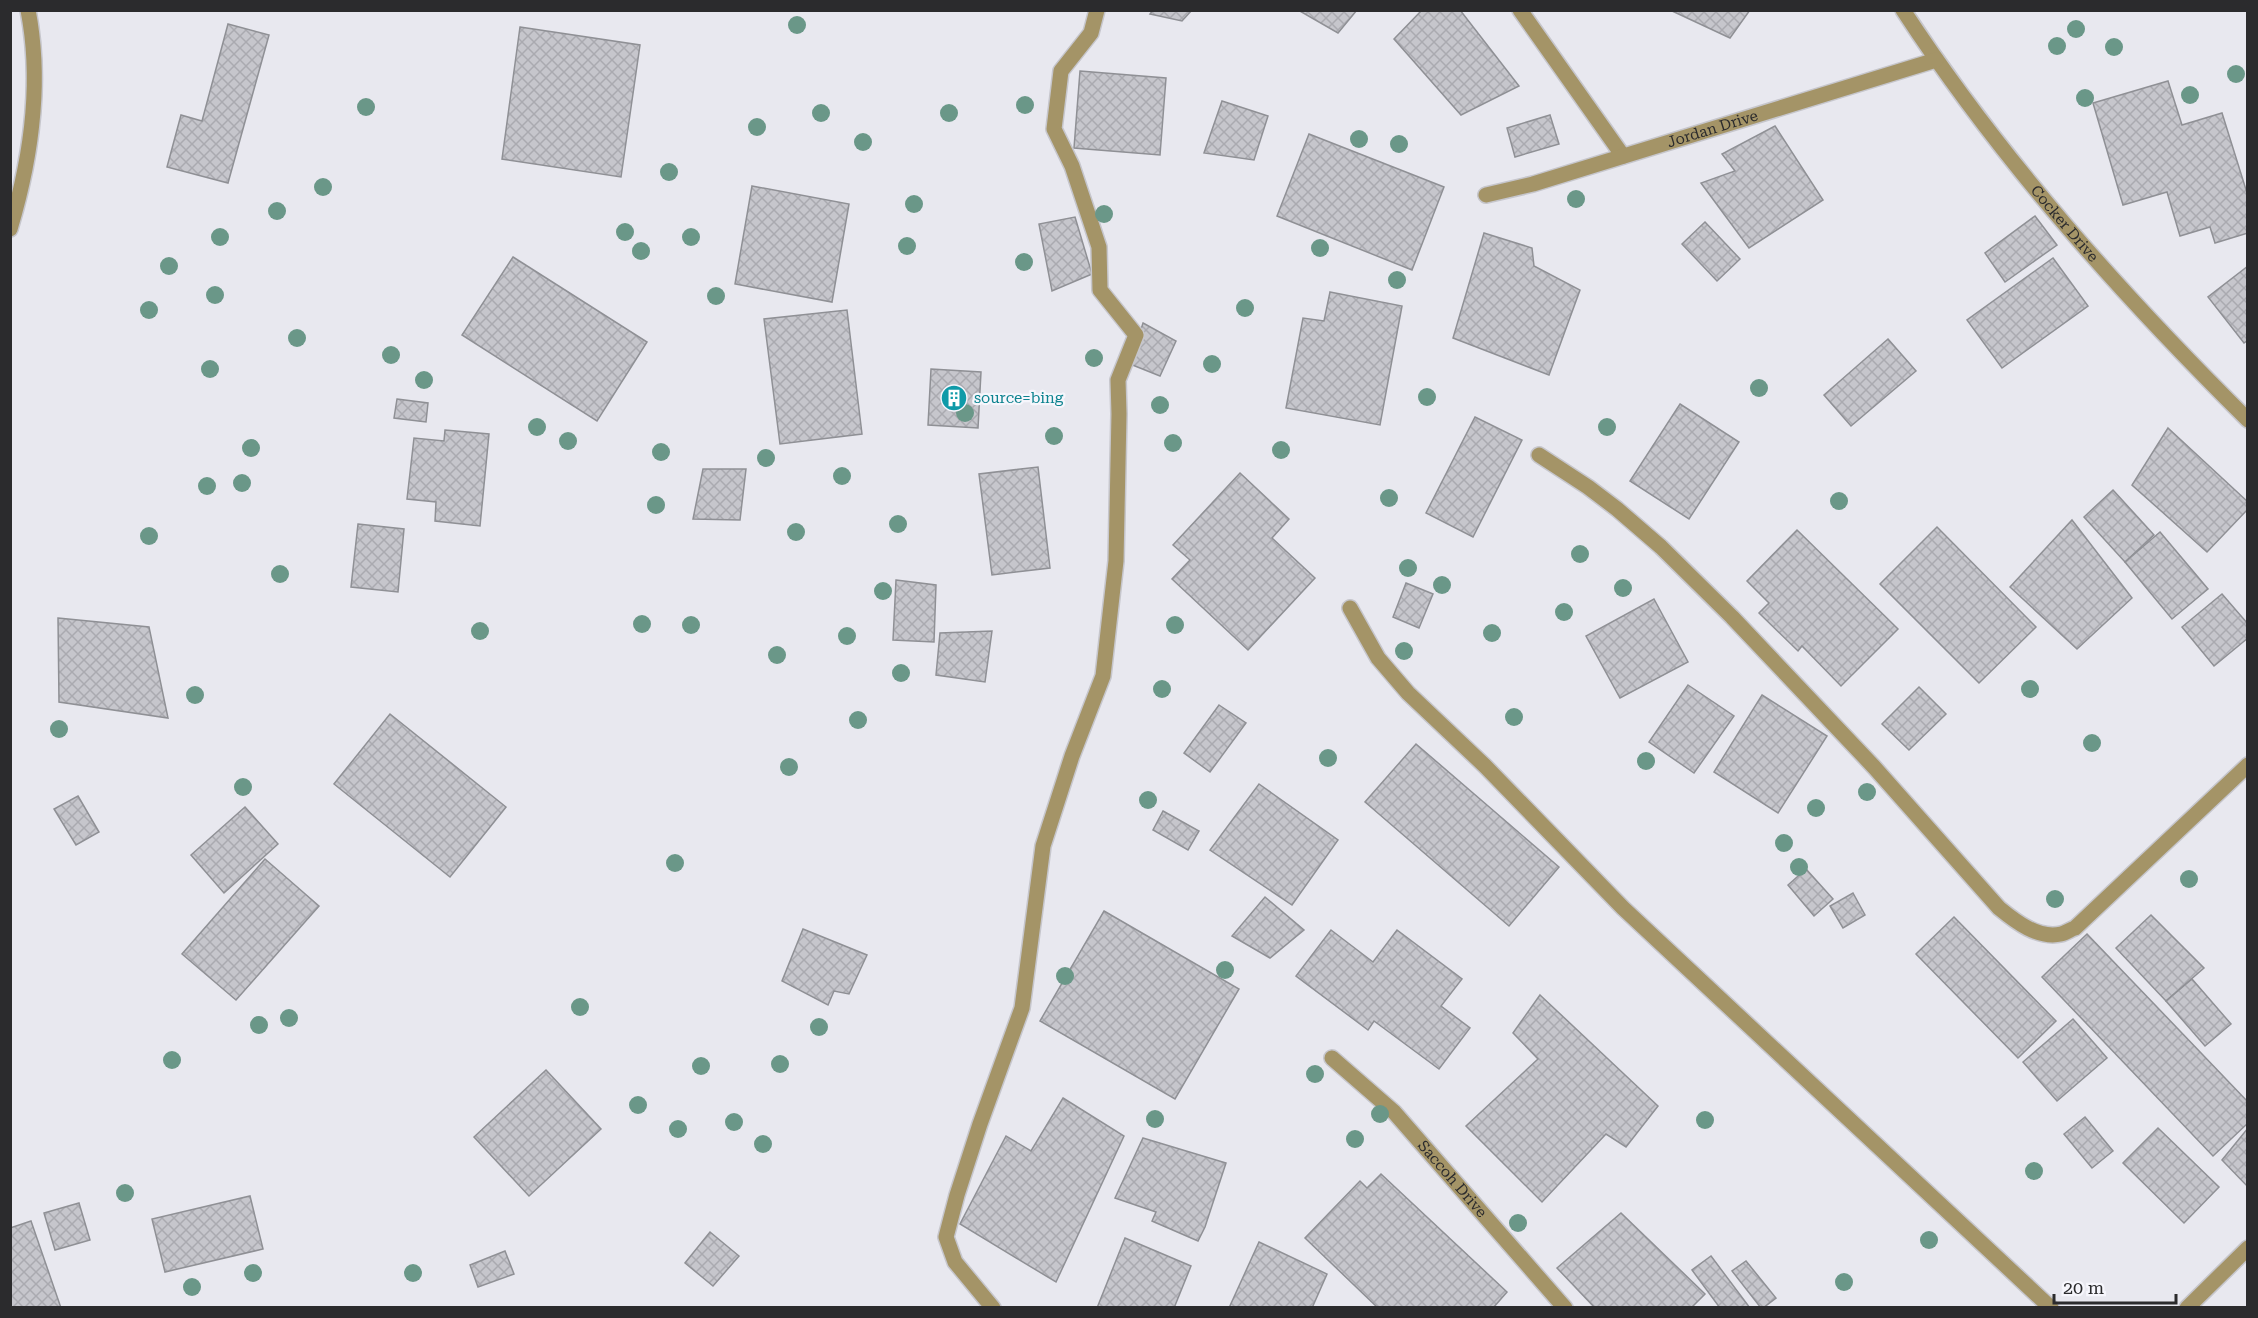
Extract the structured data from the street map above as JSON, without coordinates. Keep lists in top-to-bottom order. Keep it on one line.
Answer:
{"streets":{"street":["Jordan Drive","Cocker Drive","Saccoh Drive"]},"crossings":[["Jordan Drive","Cocker Drive"]],"places":{"building":["source=bing"]},"scale_bar":"20 m"}
